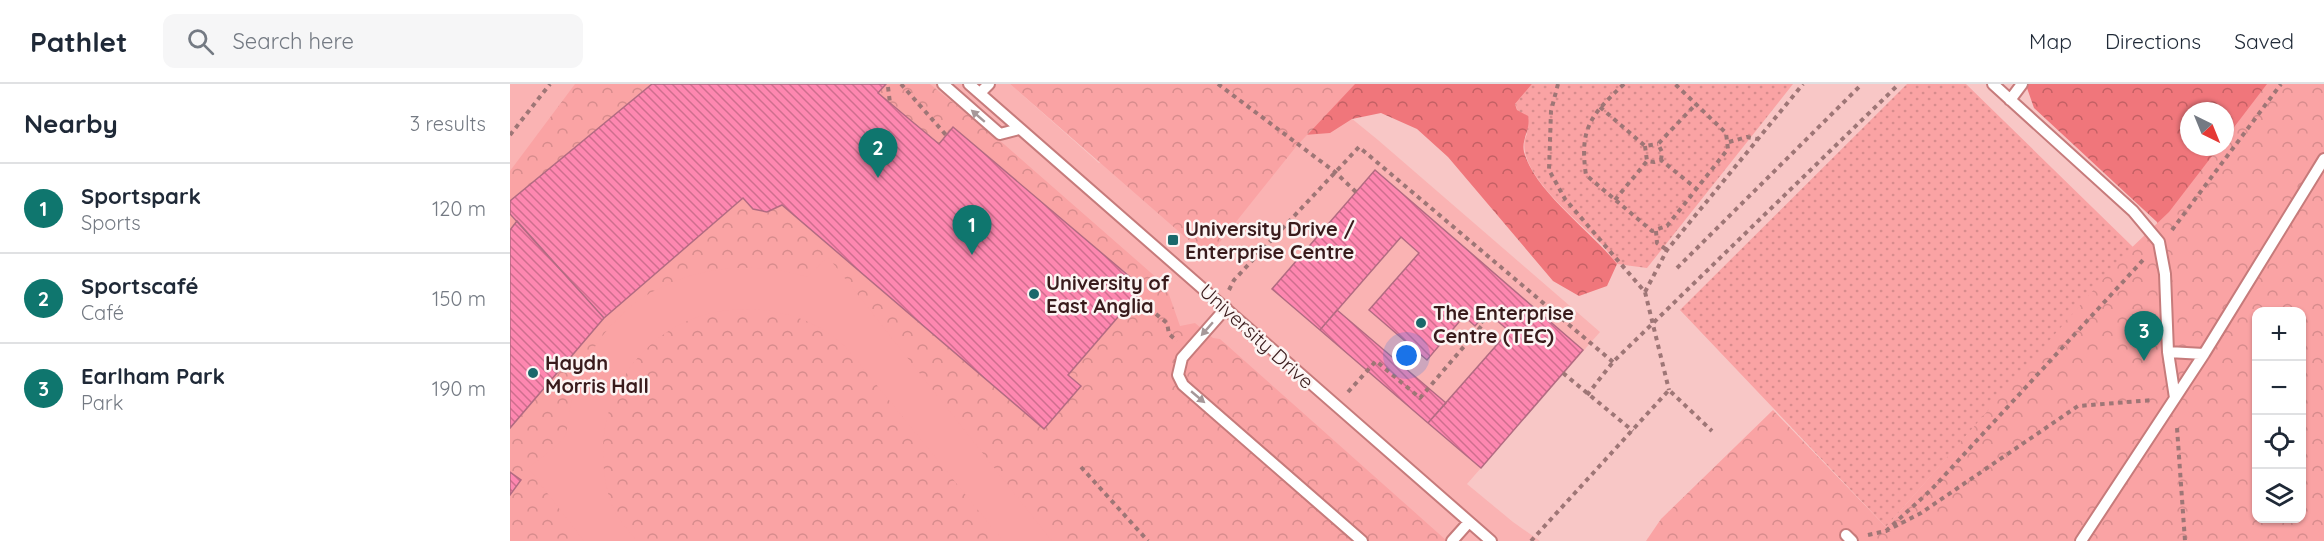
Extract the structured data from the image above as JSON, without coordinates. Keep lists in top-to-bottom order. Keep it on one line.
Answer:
{"streets":{"lane":["University Drive"]},"places":{"transit":["University Drive / Enterprise Centre"],"other":["University of East Anglia","The Enterprise Centre (TEC)","Haydn Morris Hall"]},"north":"bottom right","page":{"header":"Pathlet","search":"Search here","nav":["Map","Directions","Saved"],"heading":["Nearby","3 results"],"pins":["2","1","3"],"list":[{"mark":"1","name":"Sportspark","note":"Sports","value":"120 m"},{"mark":"2","name":"Sportscafé","note":"Café","value":"150 m"},{"mark":"3","name":"Earlham Park","note":"Park","value":"190 m"}],"map_buttons":["+","−"]}}
